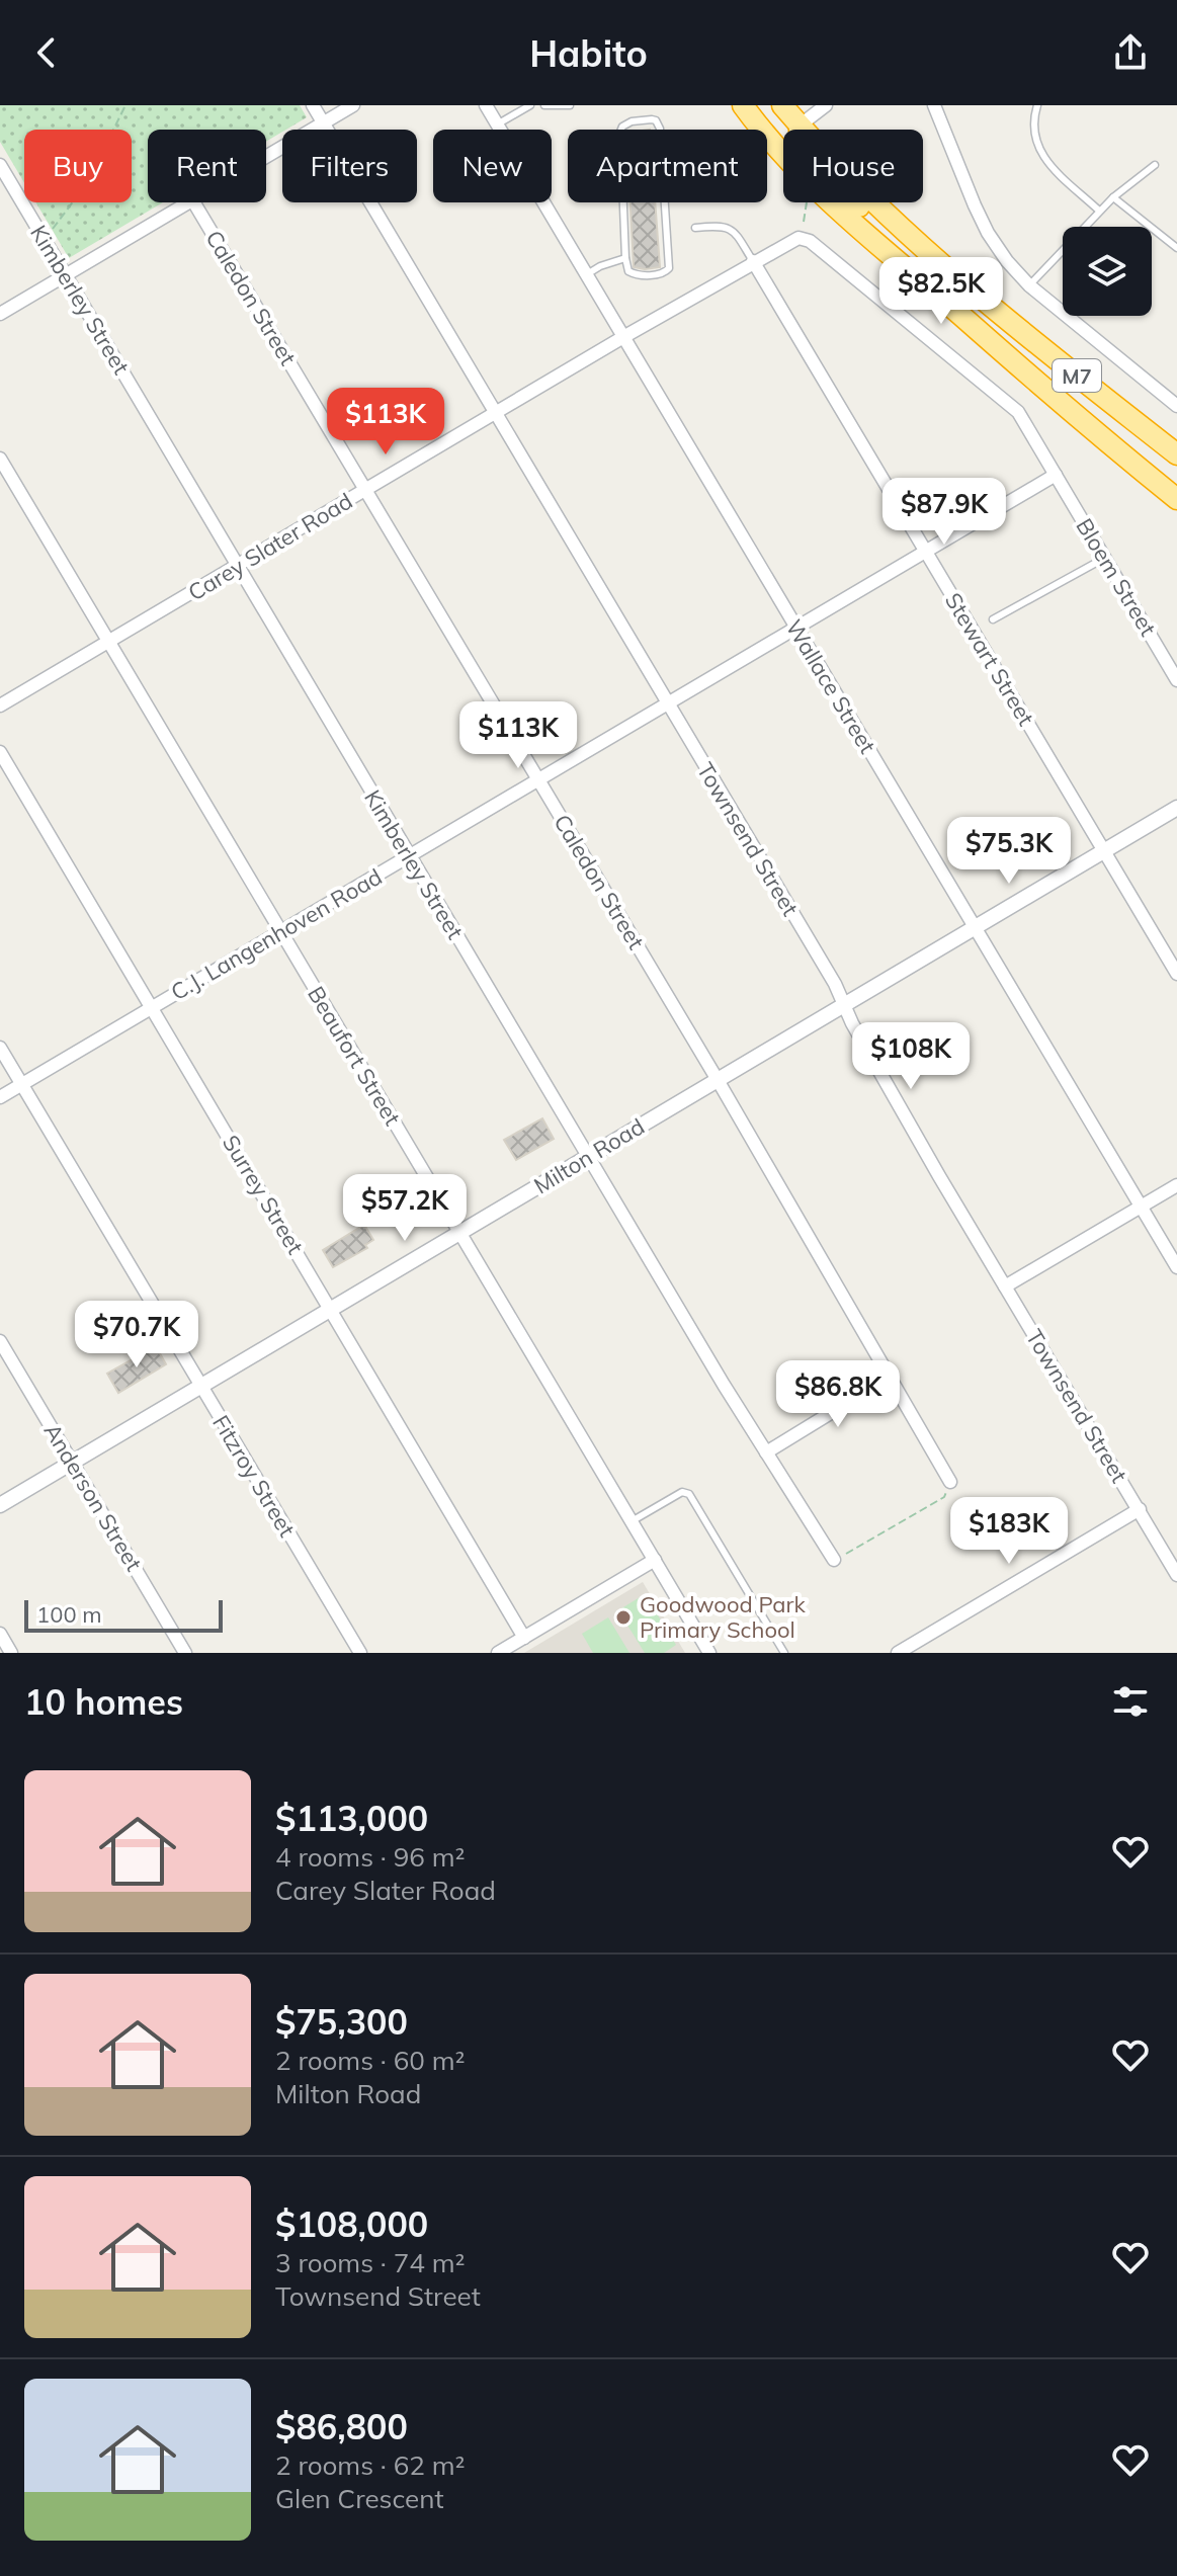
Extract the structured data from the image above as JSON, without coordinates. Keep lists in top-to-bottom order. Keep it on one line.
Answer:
{"streets":{"highway":["M7"],"street":["Caledon Street","Kimberley Street","Carey Slater Road","Bloem Street","Stewart Street","Wallace Street","Townsend Street","C.J. Langenhoven Road","Beaufort Street","Milton Road","Surrey Street","Fitzroy Street","Anderson Street"]},"crossings":[["Caledon Street","Carey Slater Road"],["Caledon Street","C.J. Langenhoven Road"],["Caledon Street","Milton Road"],["Kimberley Street","Carey Slater Road"],["Kimberley Street","C.J. Langenhoven Road"],["Kimberley Street","Milton Road"],["Carey Slater Road","Bloem Street"],["Carey Slater Road","Stewart Street"],["Carey Slater Road","Wallace Street"],["Carey Slater Road","Townsend Street"],["Carey Slater Road","Beaufort Street"],["Bloem Street","C.J. Langenhoven Road"],["Stewart Street","C.J. Langenhoven Road"],["Stewart Street","Milton Road"],["Wallace Street","C.J. Langenhoven Road"],["Wallace Street","Milton Road"],["Townsend Street","C.J. Langenhoven Road"],["Townsend Street","Milton Road"],["C.J. Langenhoven Road","Beaufort Street"],["C.J. Langenhoven Road","Surrey Street"],["C.J. Langenhoven Road","Fitzroy Street"],["Beaufort Street","Milton Road"],["Milton Road","Surrey Street"],["Milton Road","Fitzroy Street"],["Milton Road","Anderson Street"]],"places":["Goodwood Park Primary School"],"scale_bar":"100 m","page":{"header":"Habito","chip":["Buy","Rent","Filters","New","Apartment","House"],"price":["$82.5K","$113K","$87.9K","$113K","$75.3K","$108K","$57.2K","$70.7K","$86.8K","$183K"],"scale":"100 m","heading":"10 homes","list":[{"name":"$113,000","note":"4 rooms · 96 m² · Carey Slater Road"},{"name":"$75,300","note":"2 rooms · 60 m² · Milton Road"},{"name":"$108,000","note":"3 rooms · 74 m² · Townsend Street"},{"name":"$86,800","note":"2 rooms · 62 m² · Glen Crescent"}]}}
